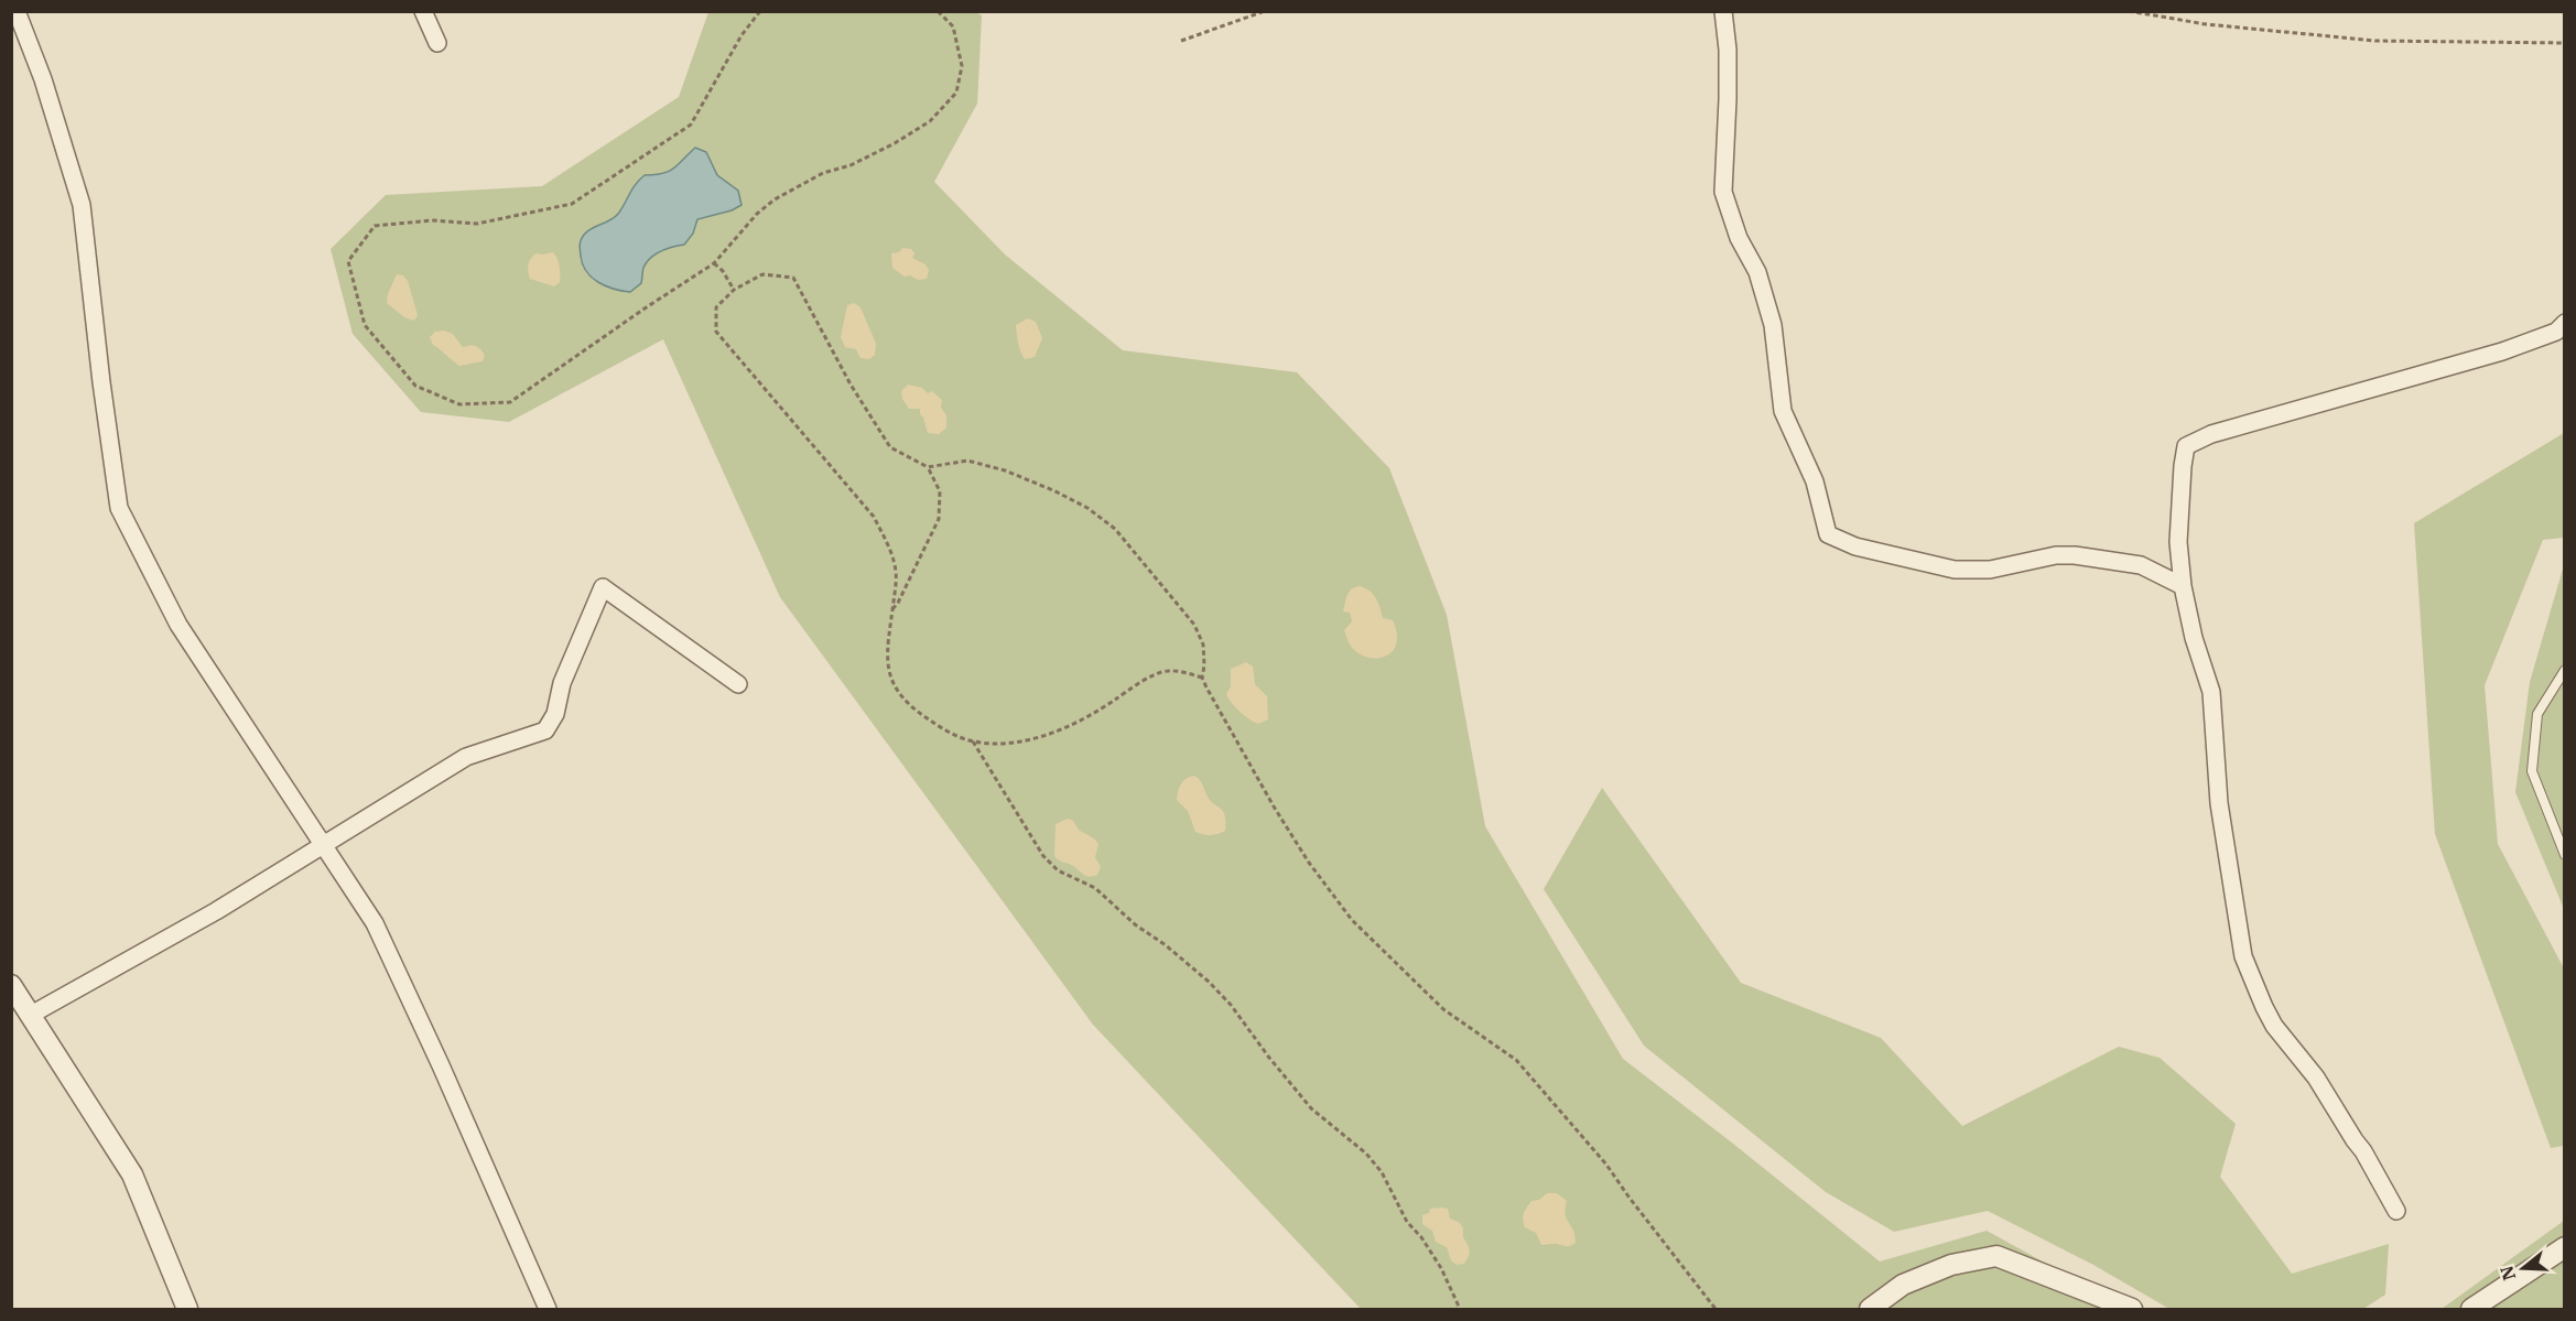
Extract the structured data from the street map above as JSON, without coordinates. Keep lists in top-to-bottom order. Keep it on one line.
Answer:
{"north":"left"}
